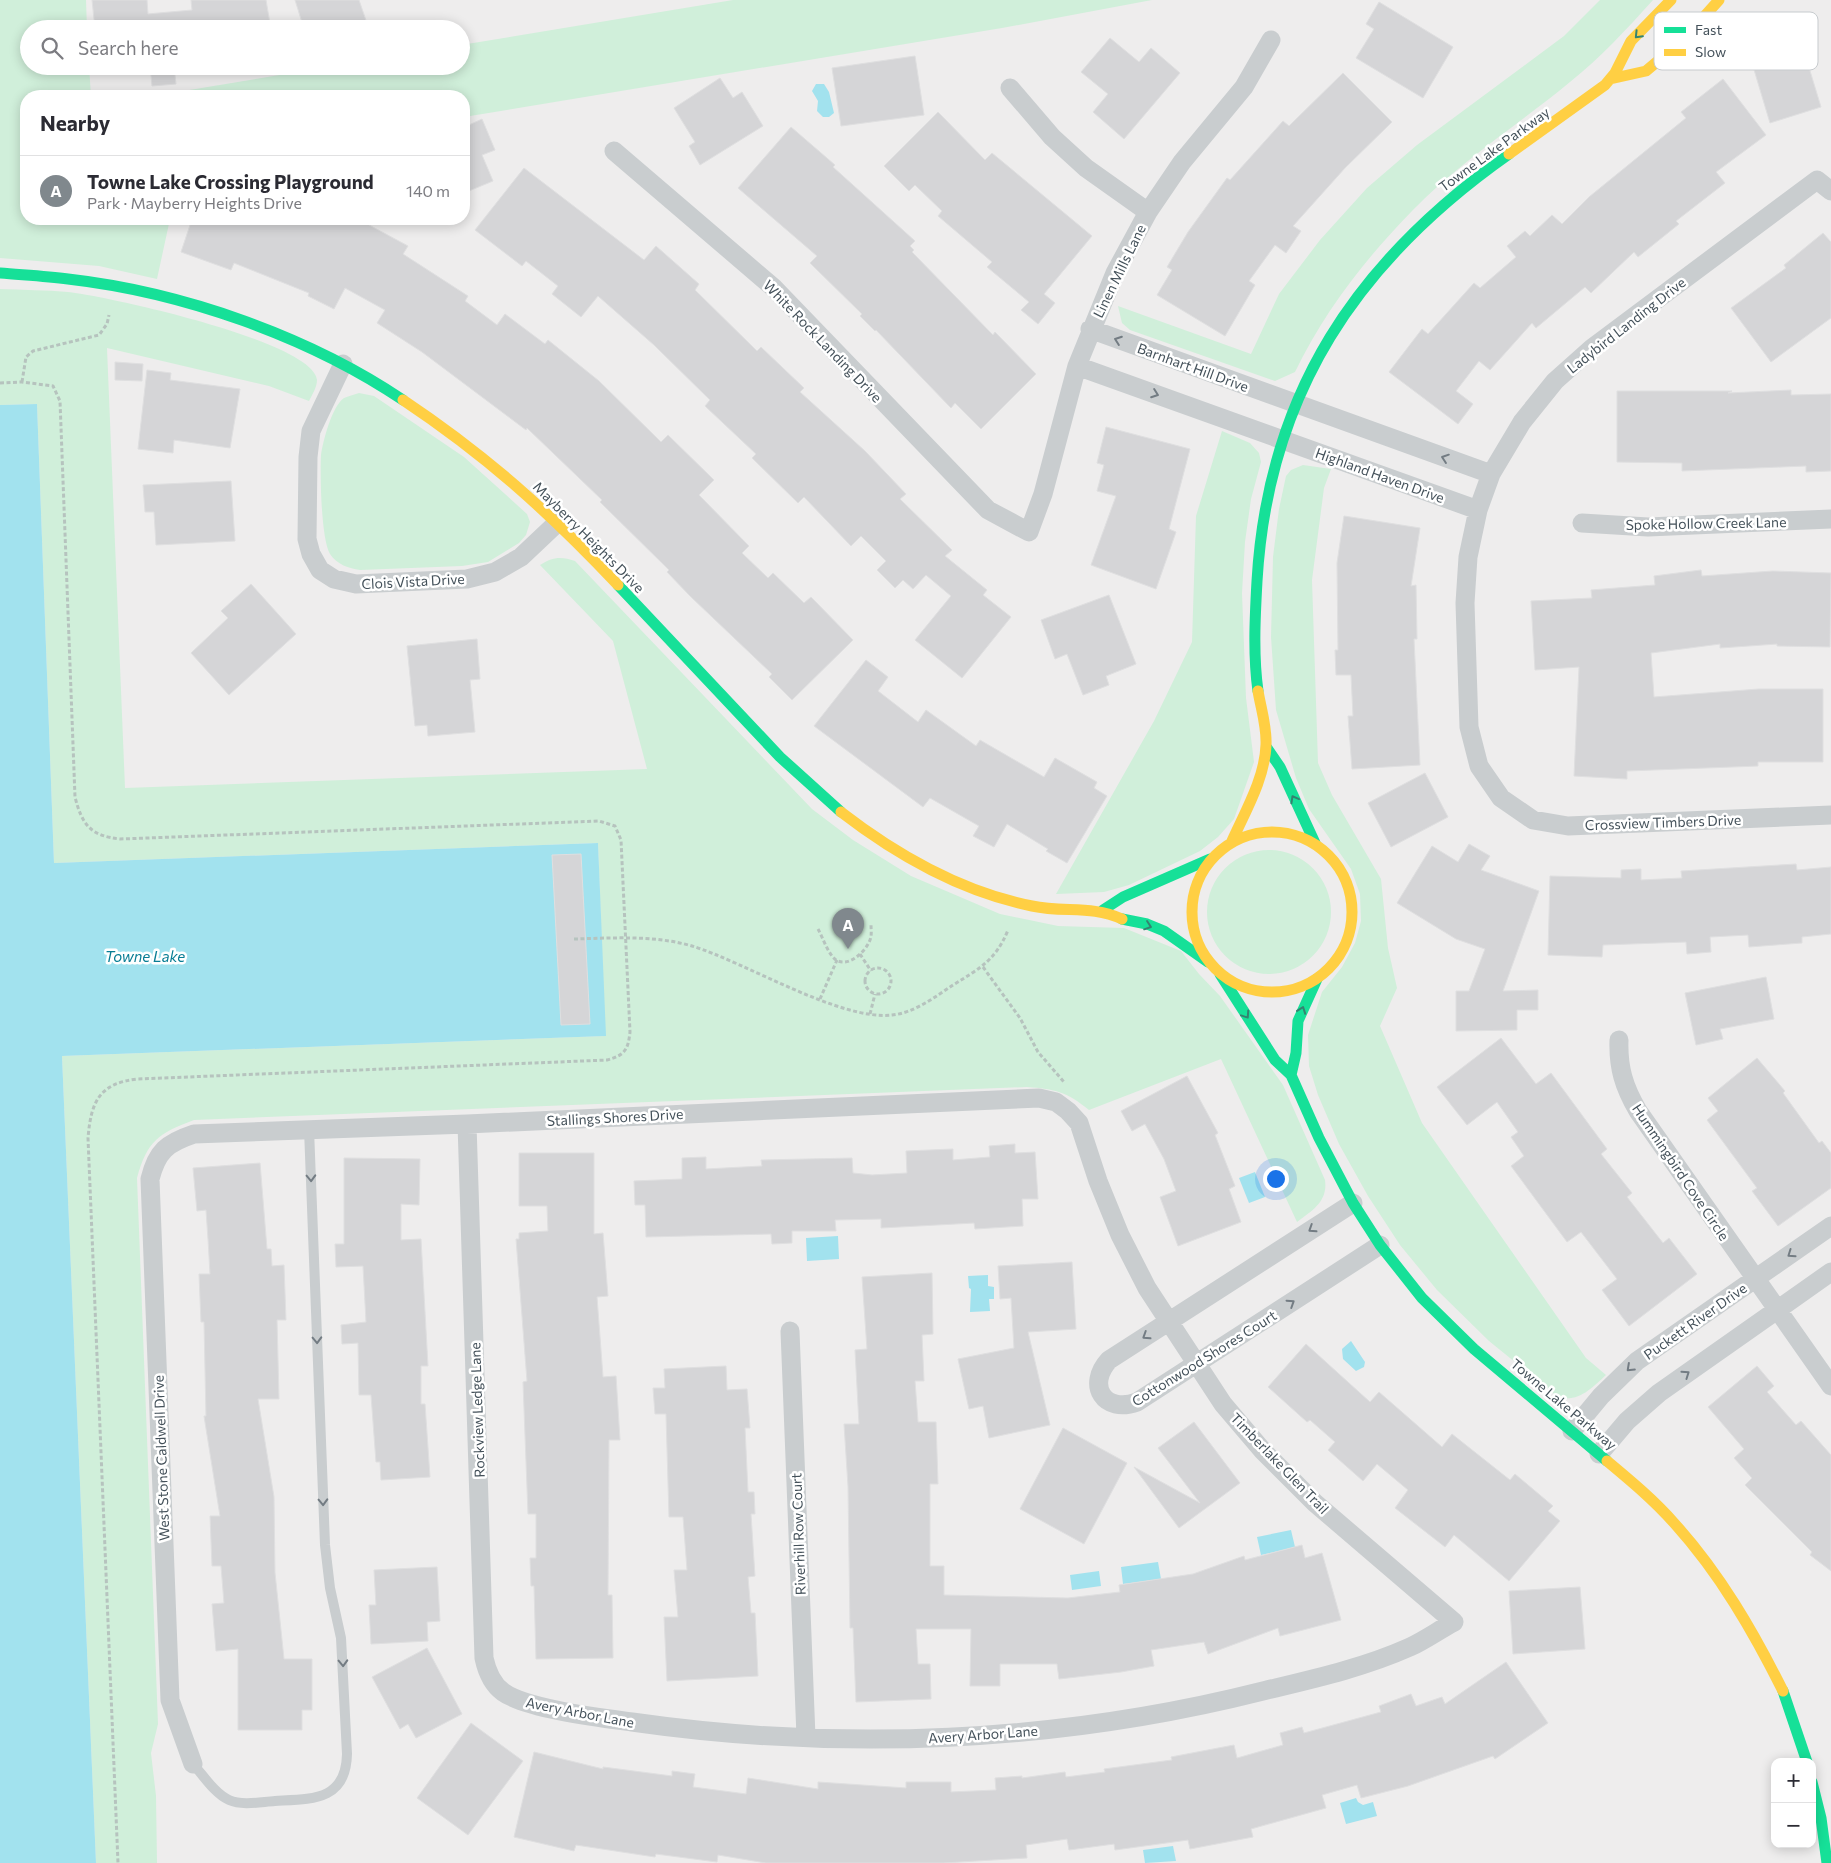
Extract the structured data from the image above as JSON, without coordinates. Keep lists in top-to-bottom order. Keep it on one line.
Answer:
{"streets":{"street":["Towne Lake Parkway","Linen Mills Lane","Ladybird Landing Drive","White Rock Landing Drive","Barnhart Hill Drive","Highland Haven Drive","Spoke Hollow Creek Lane","Mayberry Heights Drive","Clois Vista Drive","Crossview Timbers Drive","Stallings Shores Drive","Hummingbird Cove Circle","Puckett River Drive","Cottonwood Shores Court","Rockview Ledge Lane","West Stone Caldwell Drive","Timberlake Glen Trail","Riverhill Row Court","Avery Arbor Lane"]},"crossings":[["Towne Lake Parkway","Barnhart Hill Drive"],["Towne Lake Parkway","Highland Haven Drive"],["Towne Lake Parkway","Mayberry Heights Drive"],["Towne Lake Parkway","Puckett River Drive"],["Towne Lake Parkway","Cottonwood Shores Court"],["Linen Mills Lane","White Rock Landing Drive"],["Linen Mills Lane","Barnhart Hill Drive"],["Ladybird Landing Drive","Highland Haven Drive"],["Ladybird Landing Drive","Crossview Timbers Drive"],["Mayberry Heights Drive","Clois Vista Drive"],["Stallings Shores Drive","Rockview Ledge Lane"],["Stallings Shores Drive","West Stone Caldwell Drive"],["Stallings Shores Drive","Timberlake Glen Trail"],["Hummingbird Cove Circle","Puckett River Drive"],["Cottonwood Shores Court","Timberlake Glen Trail"],["Rockview Ledge Lane","Avery Arbor Lane"],["Timberlake Glen Trail","Avery Arbor Lane"],["Riverhill Row Court","Avery Arbor Lane"]],"water":["Towne Lake"],"legend":["Fast","Slow"],"page":{"search":"Search here","heading":"Nearby","list":[{"mark":"A","name":"Towne Lake Crossing Playground","note":"Park · Mayberry Heights Drive","value":"140 m"}],"pins":"A","map_buttons":["+","−"]}}
